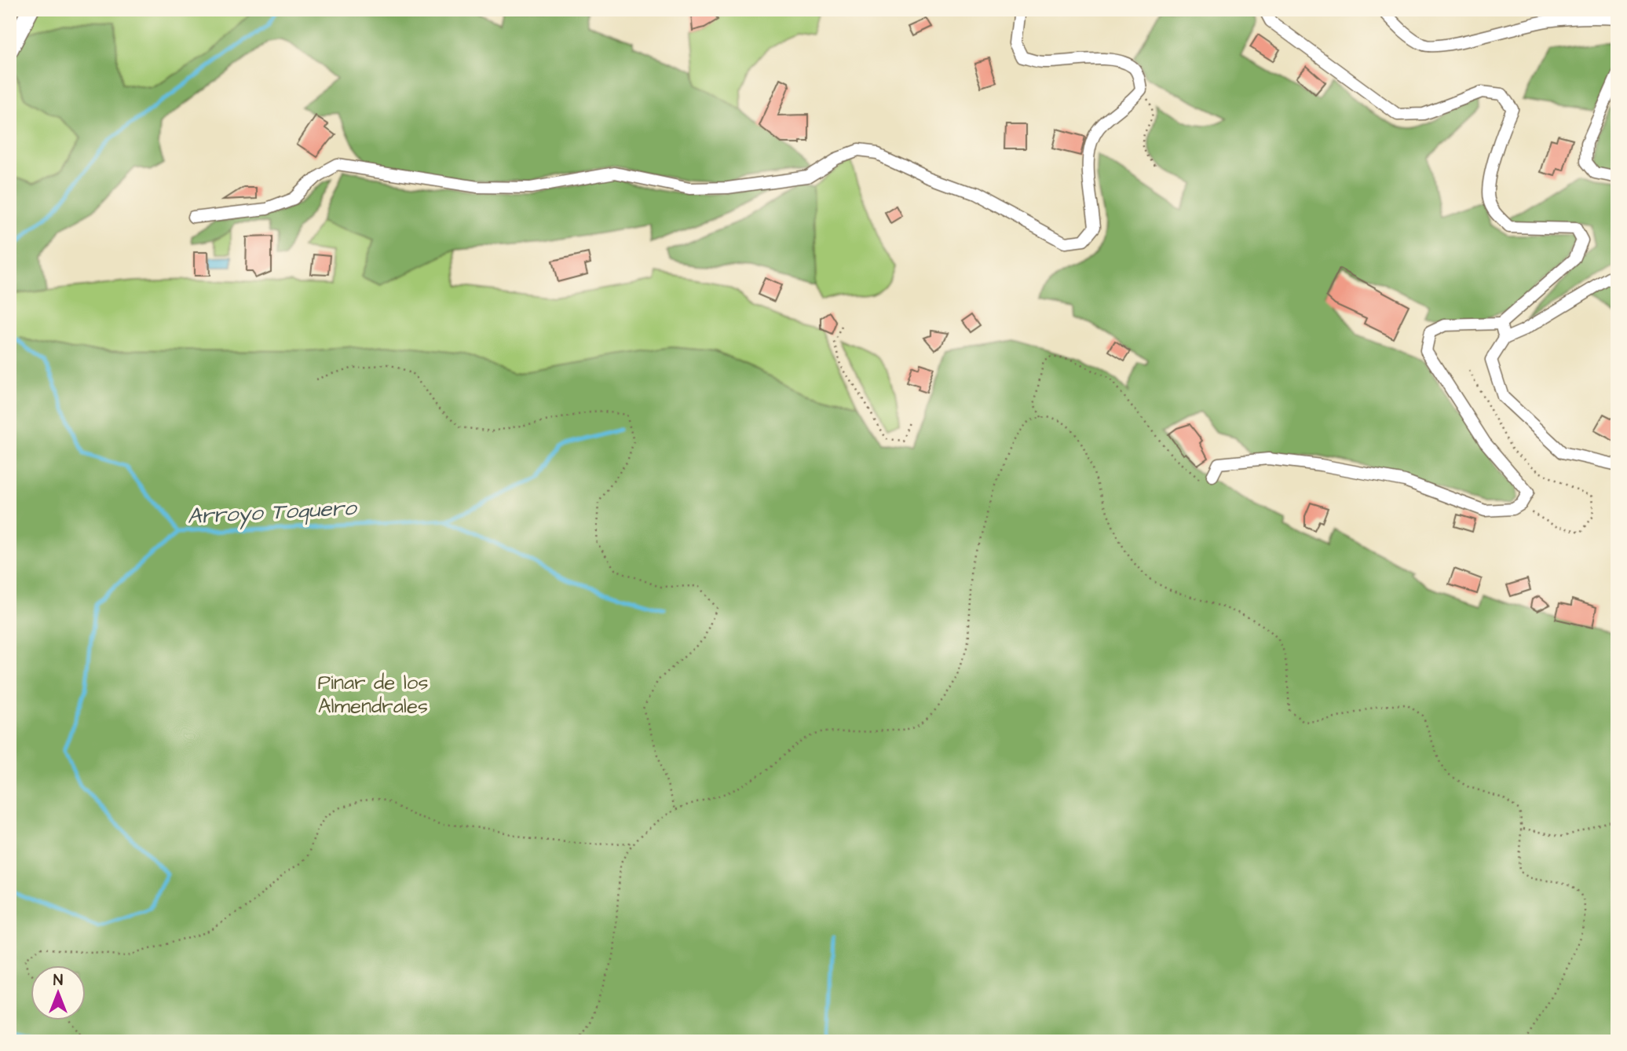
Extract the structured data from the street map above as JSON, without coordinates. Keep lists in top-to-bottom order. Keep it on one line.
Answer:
{"water":["Arroyo Toquero"],"parks":["Pinar de los Almendrales"],"north":"top"}
